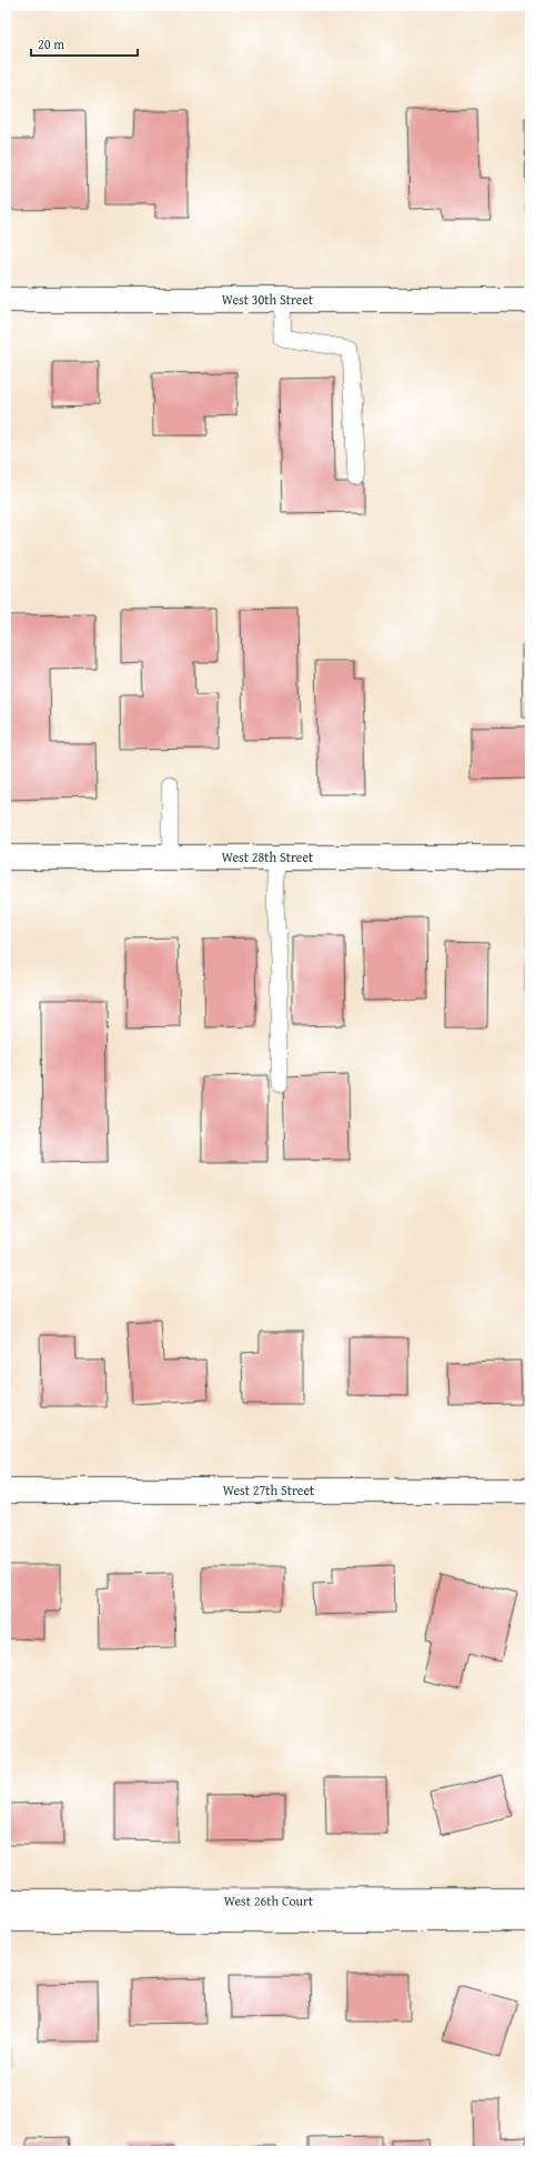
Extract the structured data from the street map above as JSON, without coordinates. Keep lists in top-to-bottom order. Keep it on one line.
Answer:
{"streets":{"street":["West 30th Street","West 28th Street","West 27th Street","West 26th Court"]},"scale_bar":"20 m"}
